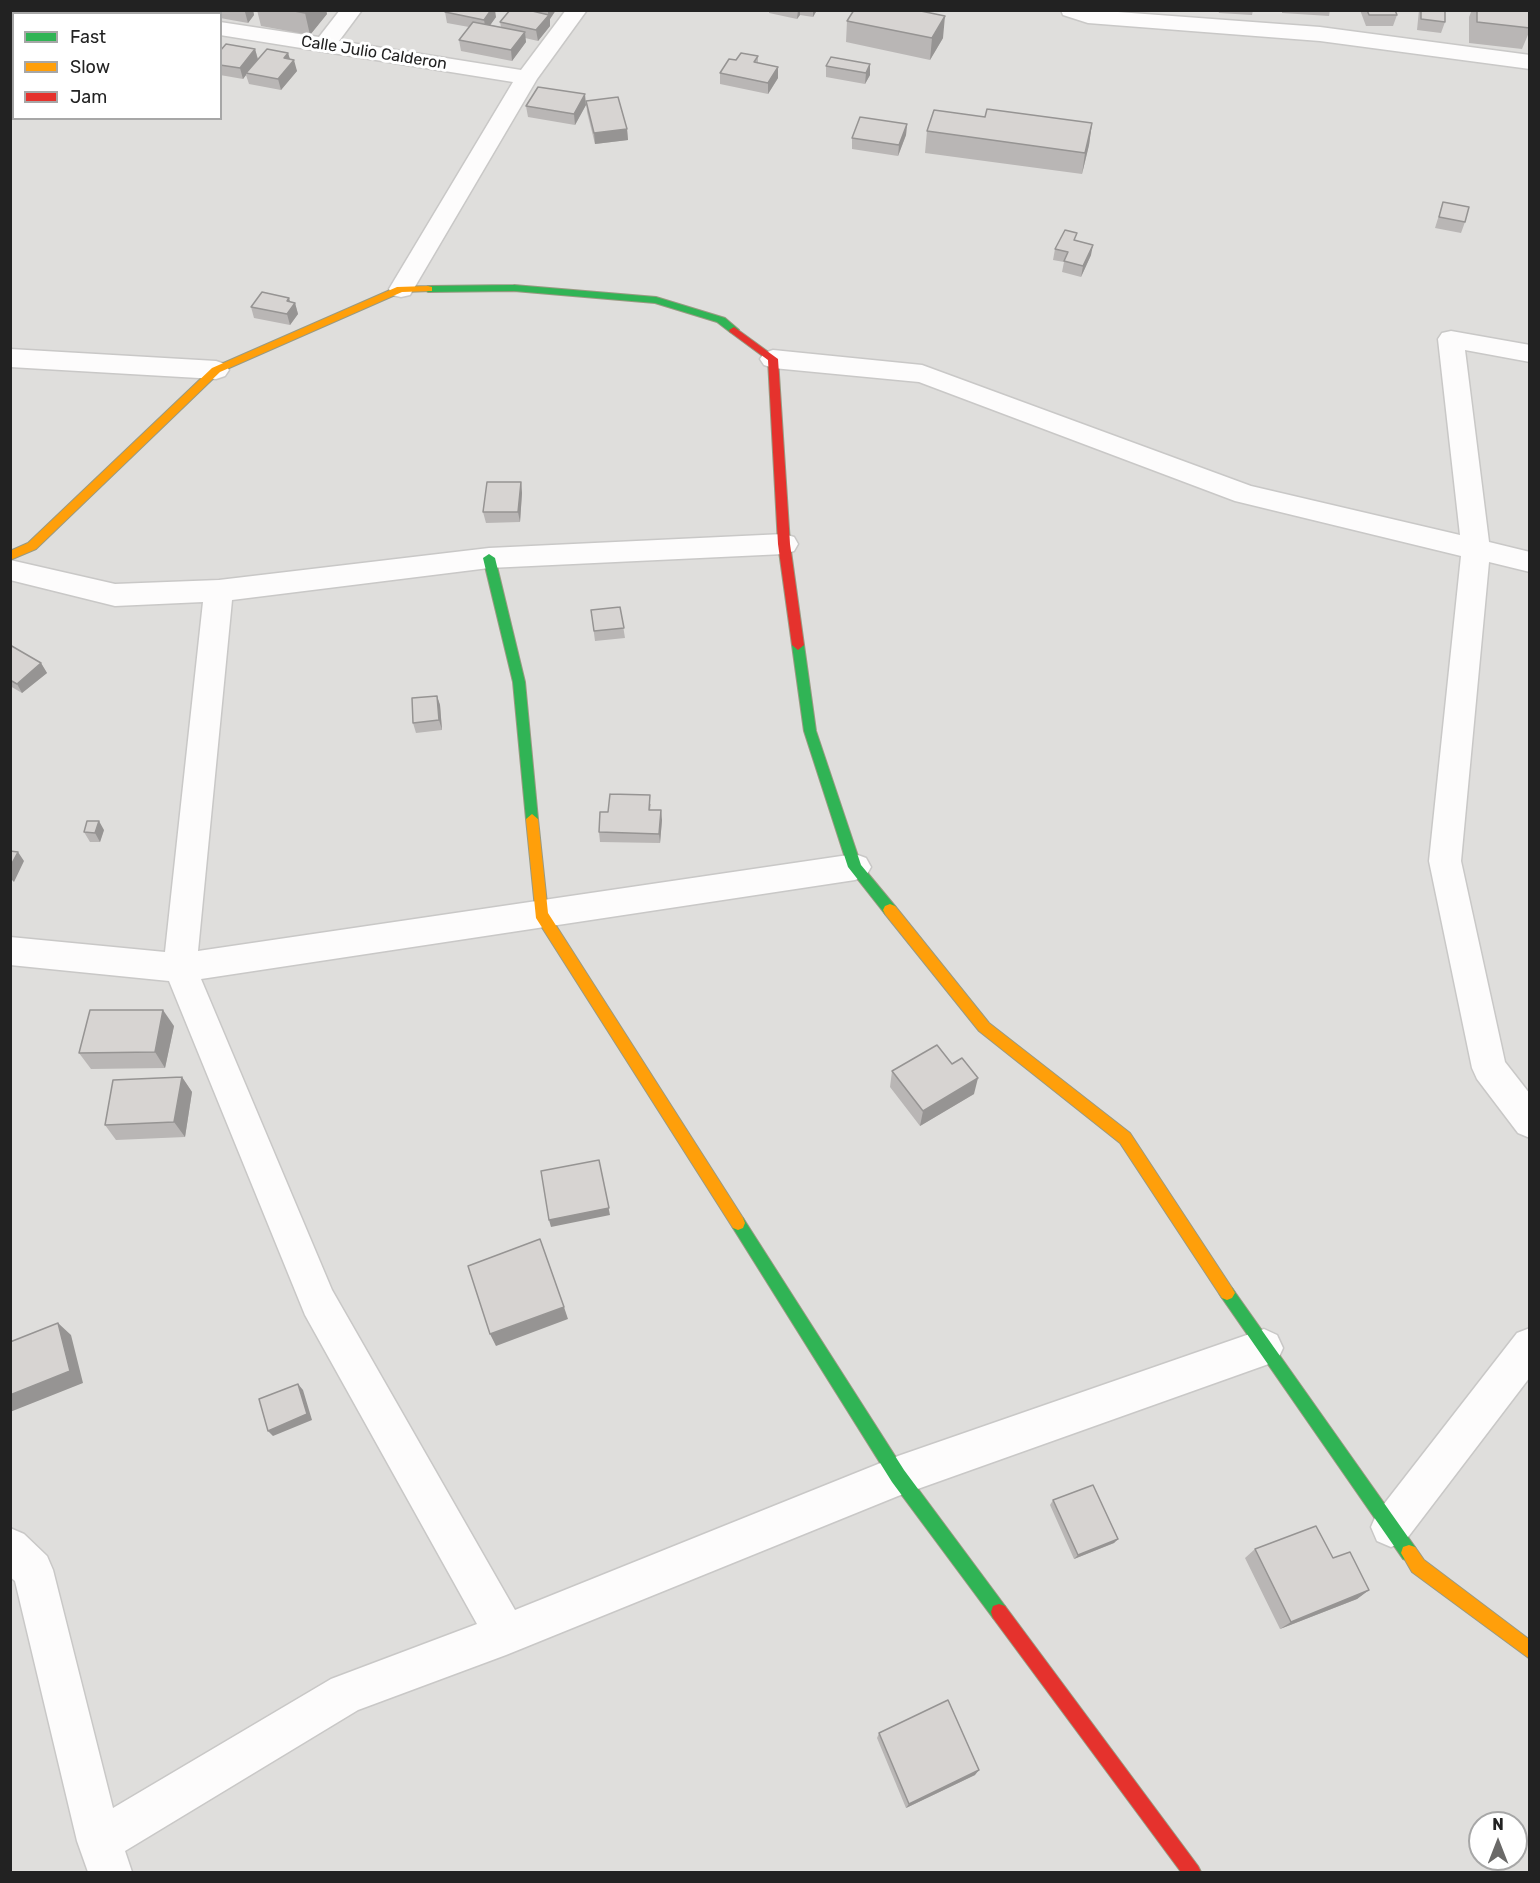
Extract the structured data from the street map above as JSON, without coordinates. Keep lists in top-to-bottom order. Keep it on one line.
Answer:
{"streets":{"street":["Calle Julio Calderon"]},"legend":["Fast","Slow","Jam"],"north":"top"}
